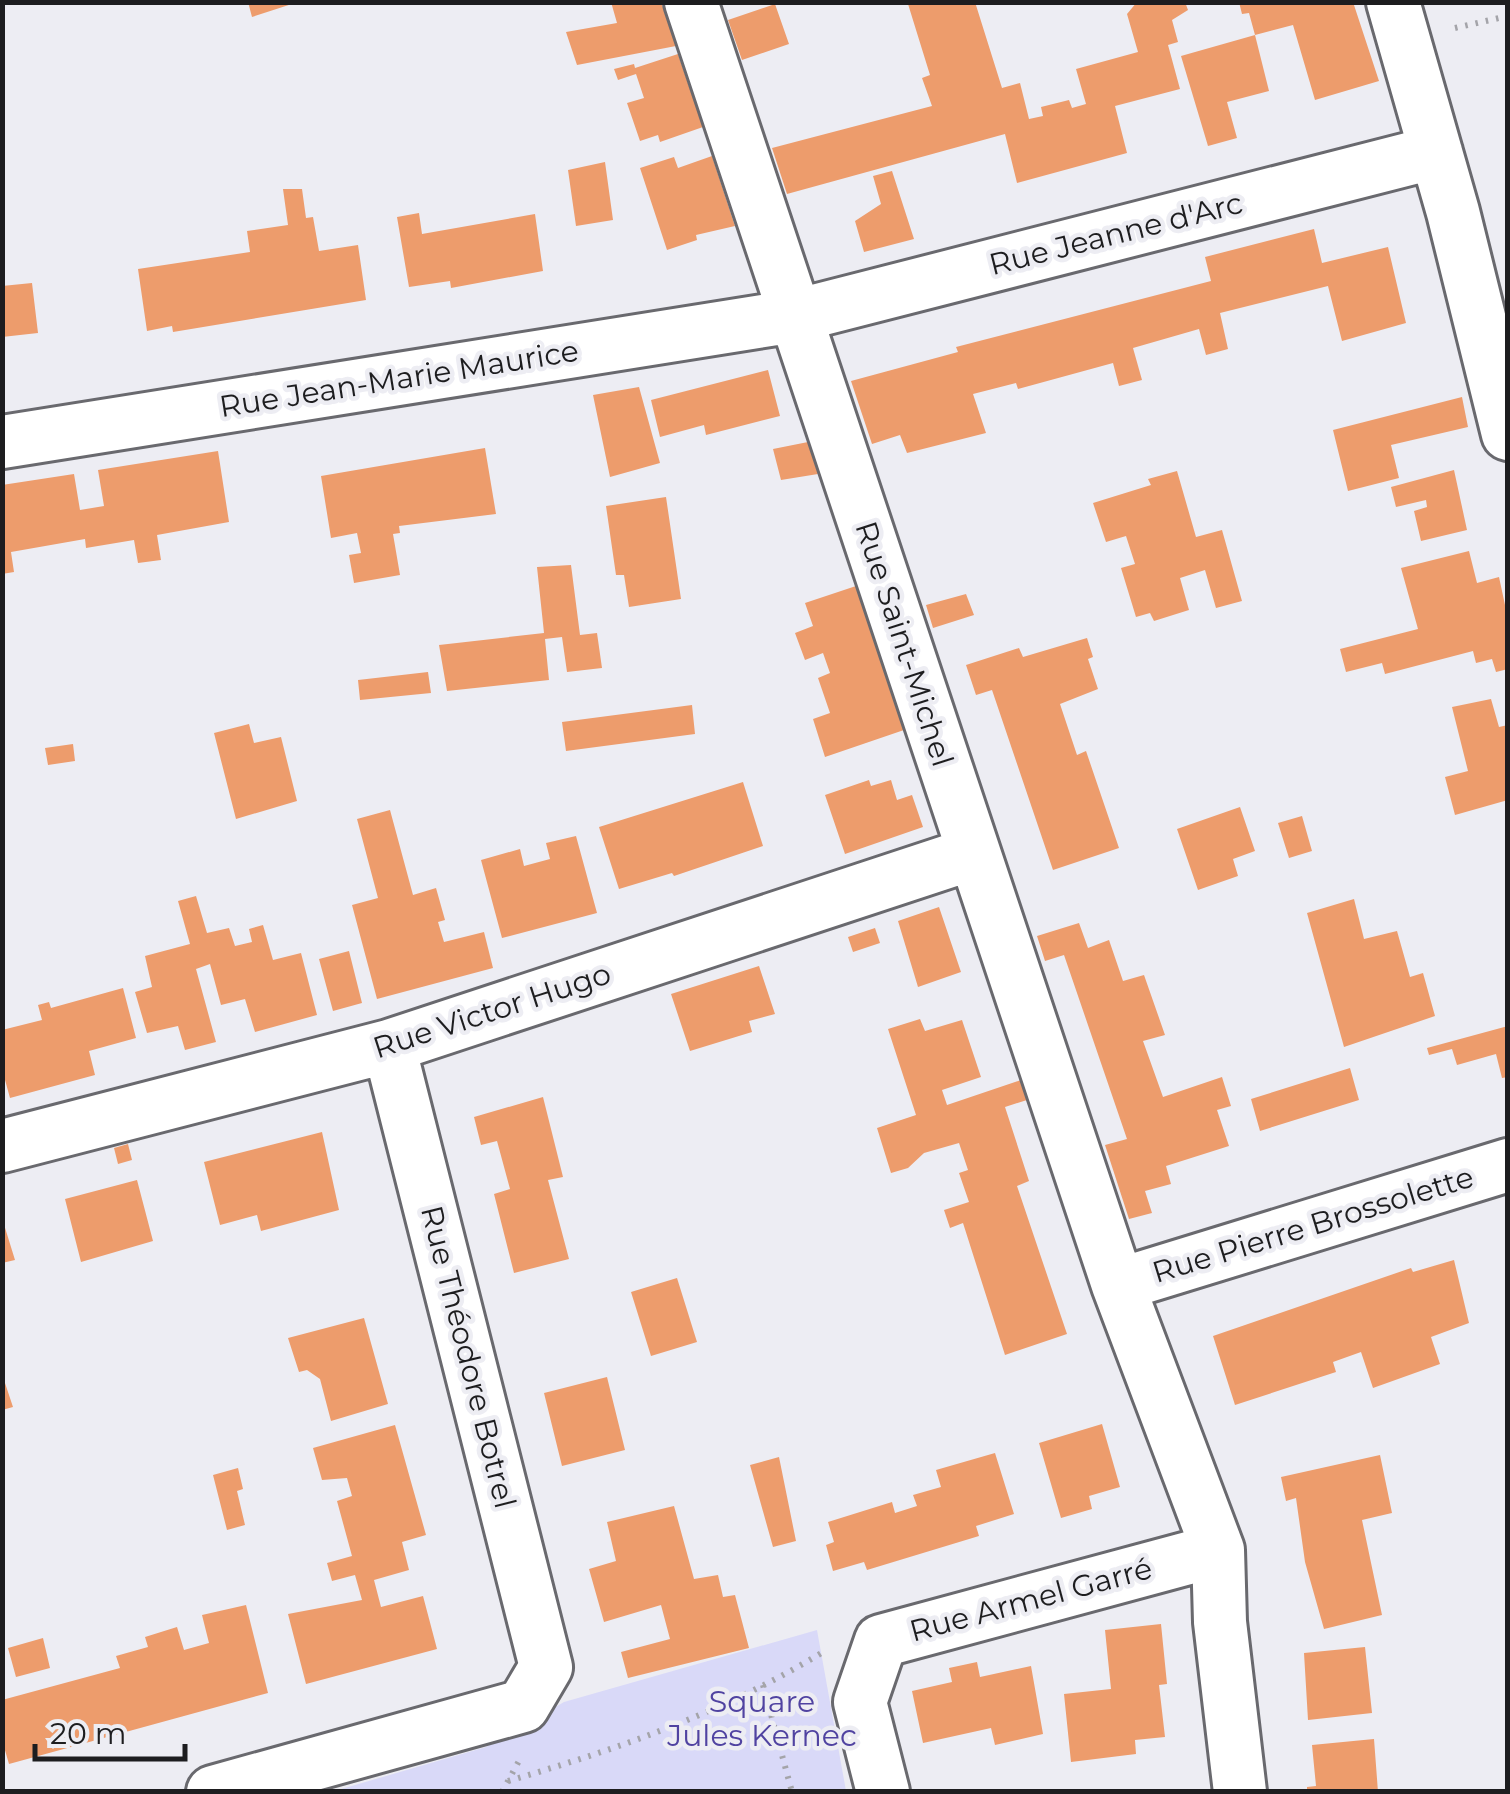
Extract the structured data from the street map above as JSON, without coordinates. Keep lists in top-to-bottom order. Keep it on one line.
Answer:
{"streets":{"street":["Rue Jeanne d'Arc","Rue Jean-Marie Maurice","Rue Saint-Michel","Rue Victor Hugo","Rue Pierre Brossolette","Rue Théodore Botrel","Rue Armel Garré"]},"crossings":[["Rue Jeanne d'Arc","Rue Jean-Marie Maurice"],["Rue Jeanne d'Arc","Rue Saint-Michel"],["Rue Jean-Marie Maurice","Rue Saint-Michel"],["Rue Saint-Michel","Rue Victor Hugo"],["Rue Saint-Michel","Rue Pierre Brossolette"],["Rue Saint-Michel","Rue Armel Garré"],["Rue Victor Hugo","Rue Théodore Botrel"]],"parks":["Square Jules Kernec"],"scale_bar":"20 m"}
